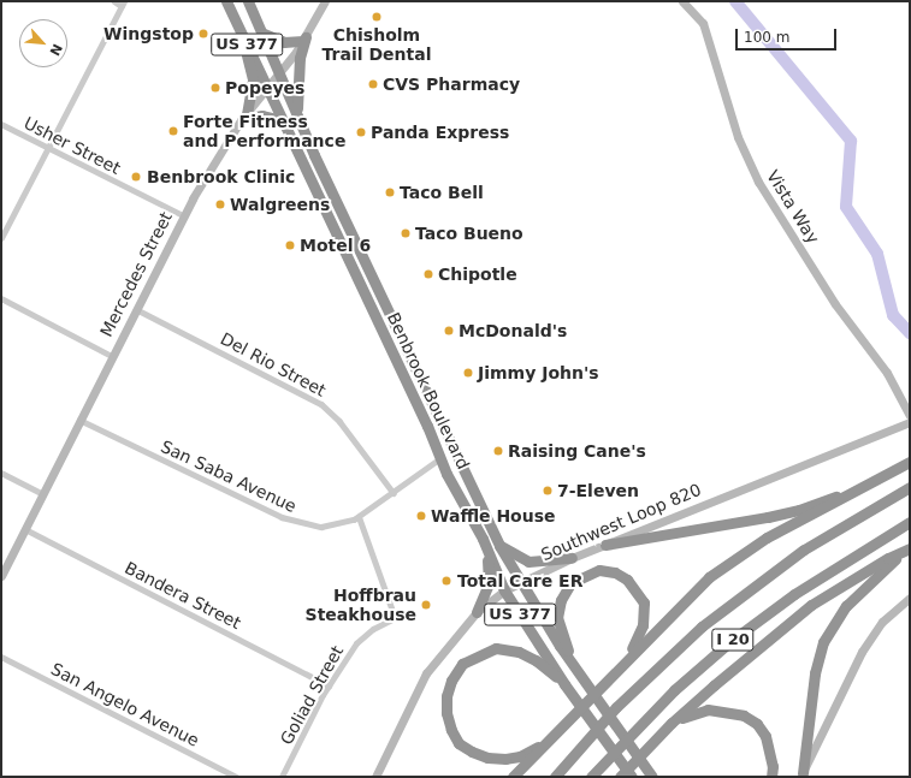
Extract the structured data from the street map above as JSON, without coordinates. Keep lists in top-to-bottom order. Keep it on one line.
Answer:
{"streets":{"highway":["US 377","Benbrook Boulevard","I 20"],"street":["Usher Street","Vista Way","Mercedes Street","Del Rio Street","San Saba Avenue","Southwest Loop 820","Bandera Street","Goliad Street","San Angelo Avenue"]},"crossings":[["Usher Street","Mercedes Street"],["Mercedes Street","Del Rio Street"],["Mercedes Street","Benbrook Boulevard"],["Mercedes Street","San Saba Avenue"],["Mercedes Street","Bandera Street"],["Del Rio Street","San Saba Avenue"],["Benbrook Boulevard","San Saba Avenue"],["Benbrook Boulevard","Southwest Loop 820"],["San Saba Avenue","Goliad Street"],["Bandera Street","Goliad Street"]],"places":["Chisholm Trail Dental","Wingstop","CVS Pharmacy","Popeyes","Forte Fitness and Performance","Panda Express","Benbrook Clinic","Taco Bell","Walgreens","Taco Bueno","Motel 6","Chipotle","McDonald's","Jimmy John's","Raising Cane's","7-Eleven","Waffle House","Total Care ER","Hoffbrau Steakhouse"],"scale_bar":"100 m","north":"bottom right"}
